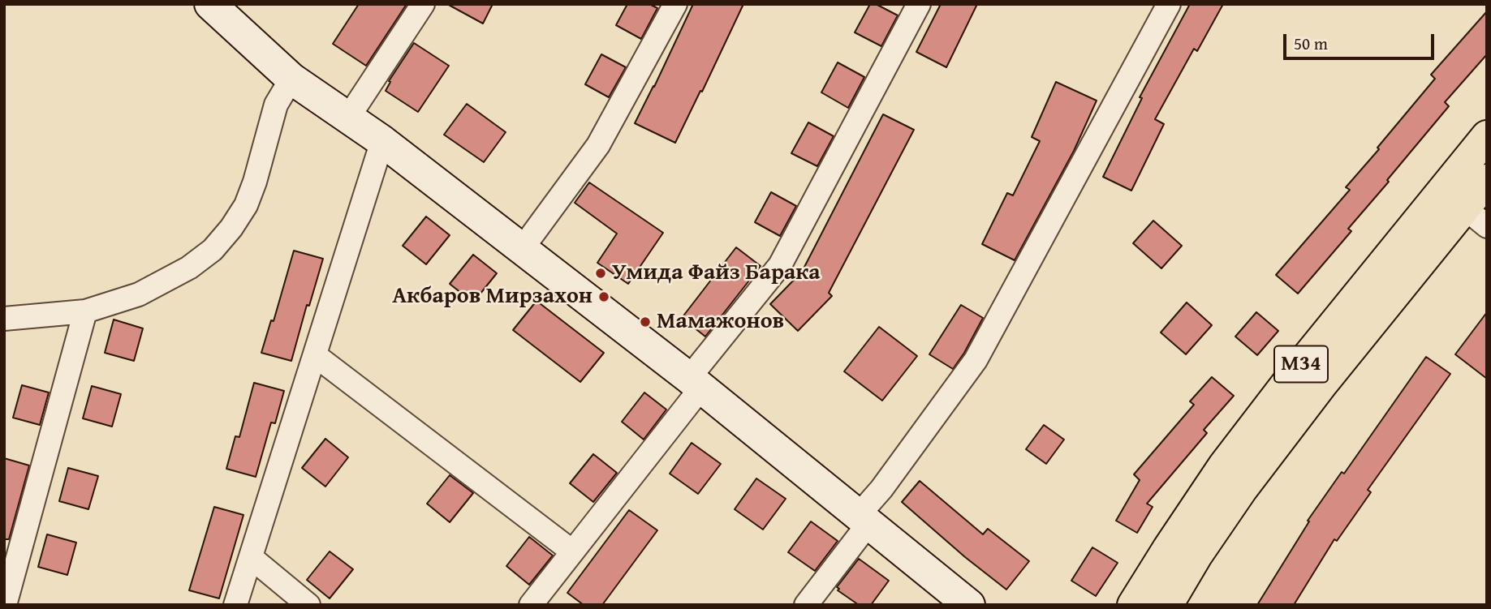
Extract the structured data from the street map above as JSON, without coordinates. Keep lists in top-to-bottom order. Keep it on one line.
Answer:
{"streets":{"main road":["M34"]},"places":["Умида Файз Барака","Акбаров Мирзахон","Мамажонов"],"scale_bar":"50 m"}
